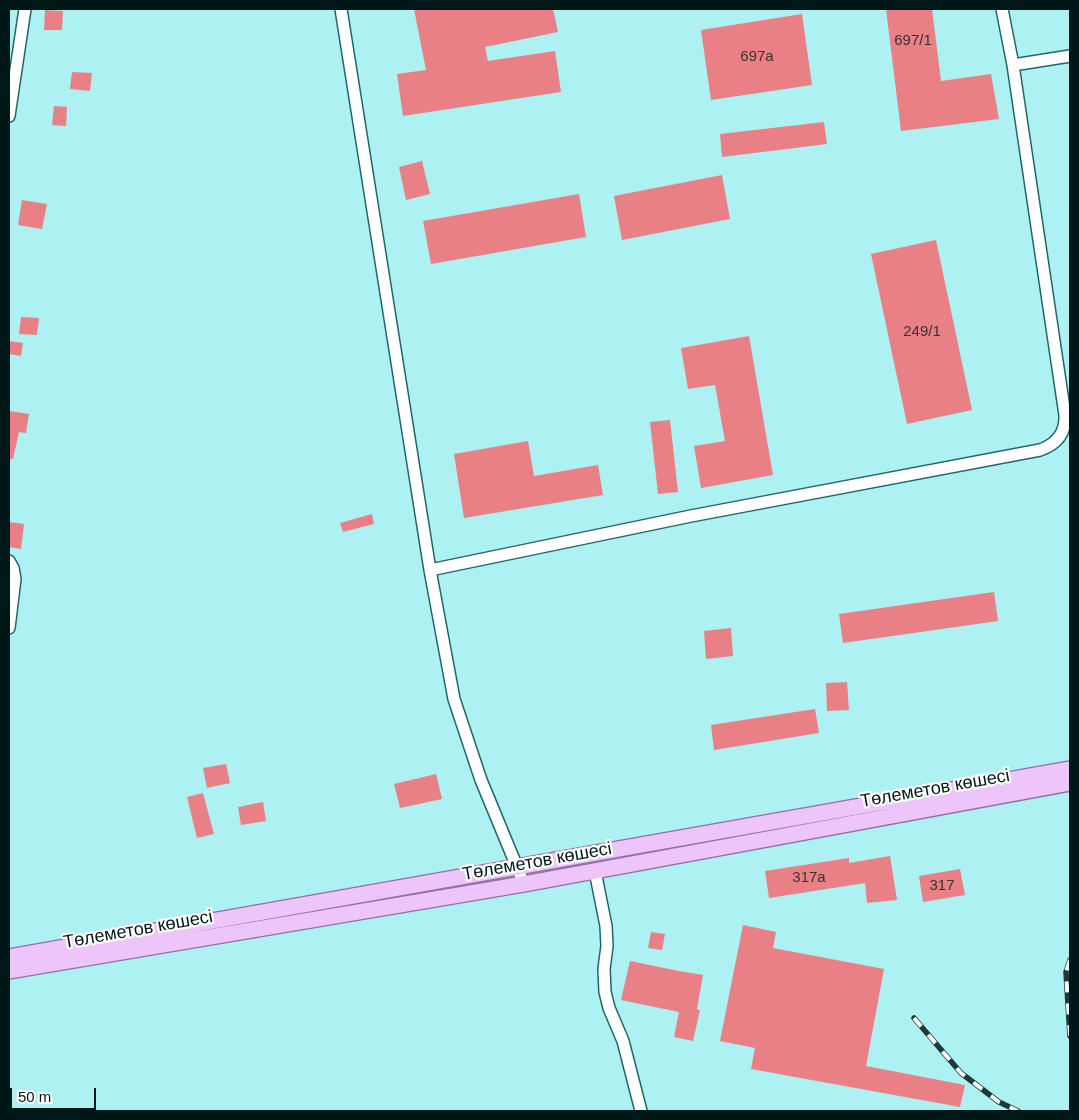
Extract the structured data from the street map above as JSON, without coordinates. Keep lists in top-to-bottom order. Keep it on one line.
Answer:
{"streets":{"main road":["Төлеметов көшесі"]},"house_numbers":["697/1","697а","249/1","317а","317"],"scale_bar":"50 m"}
